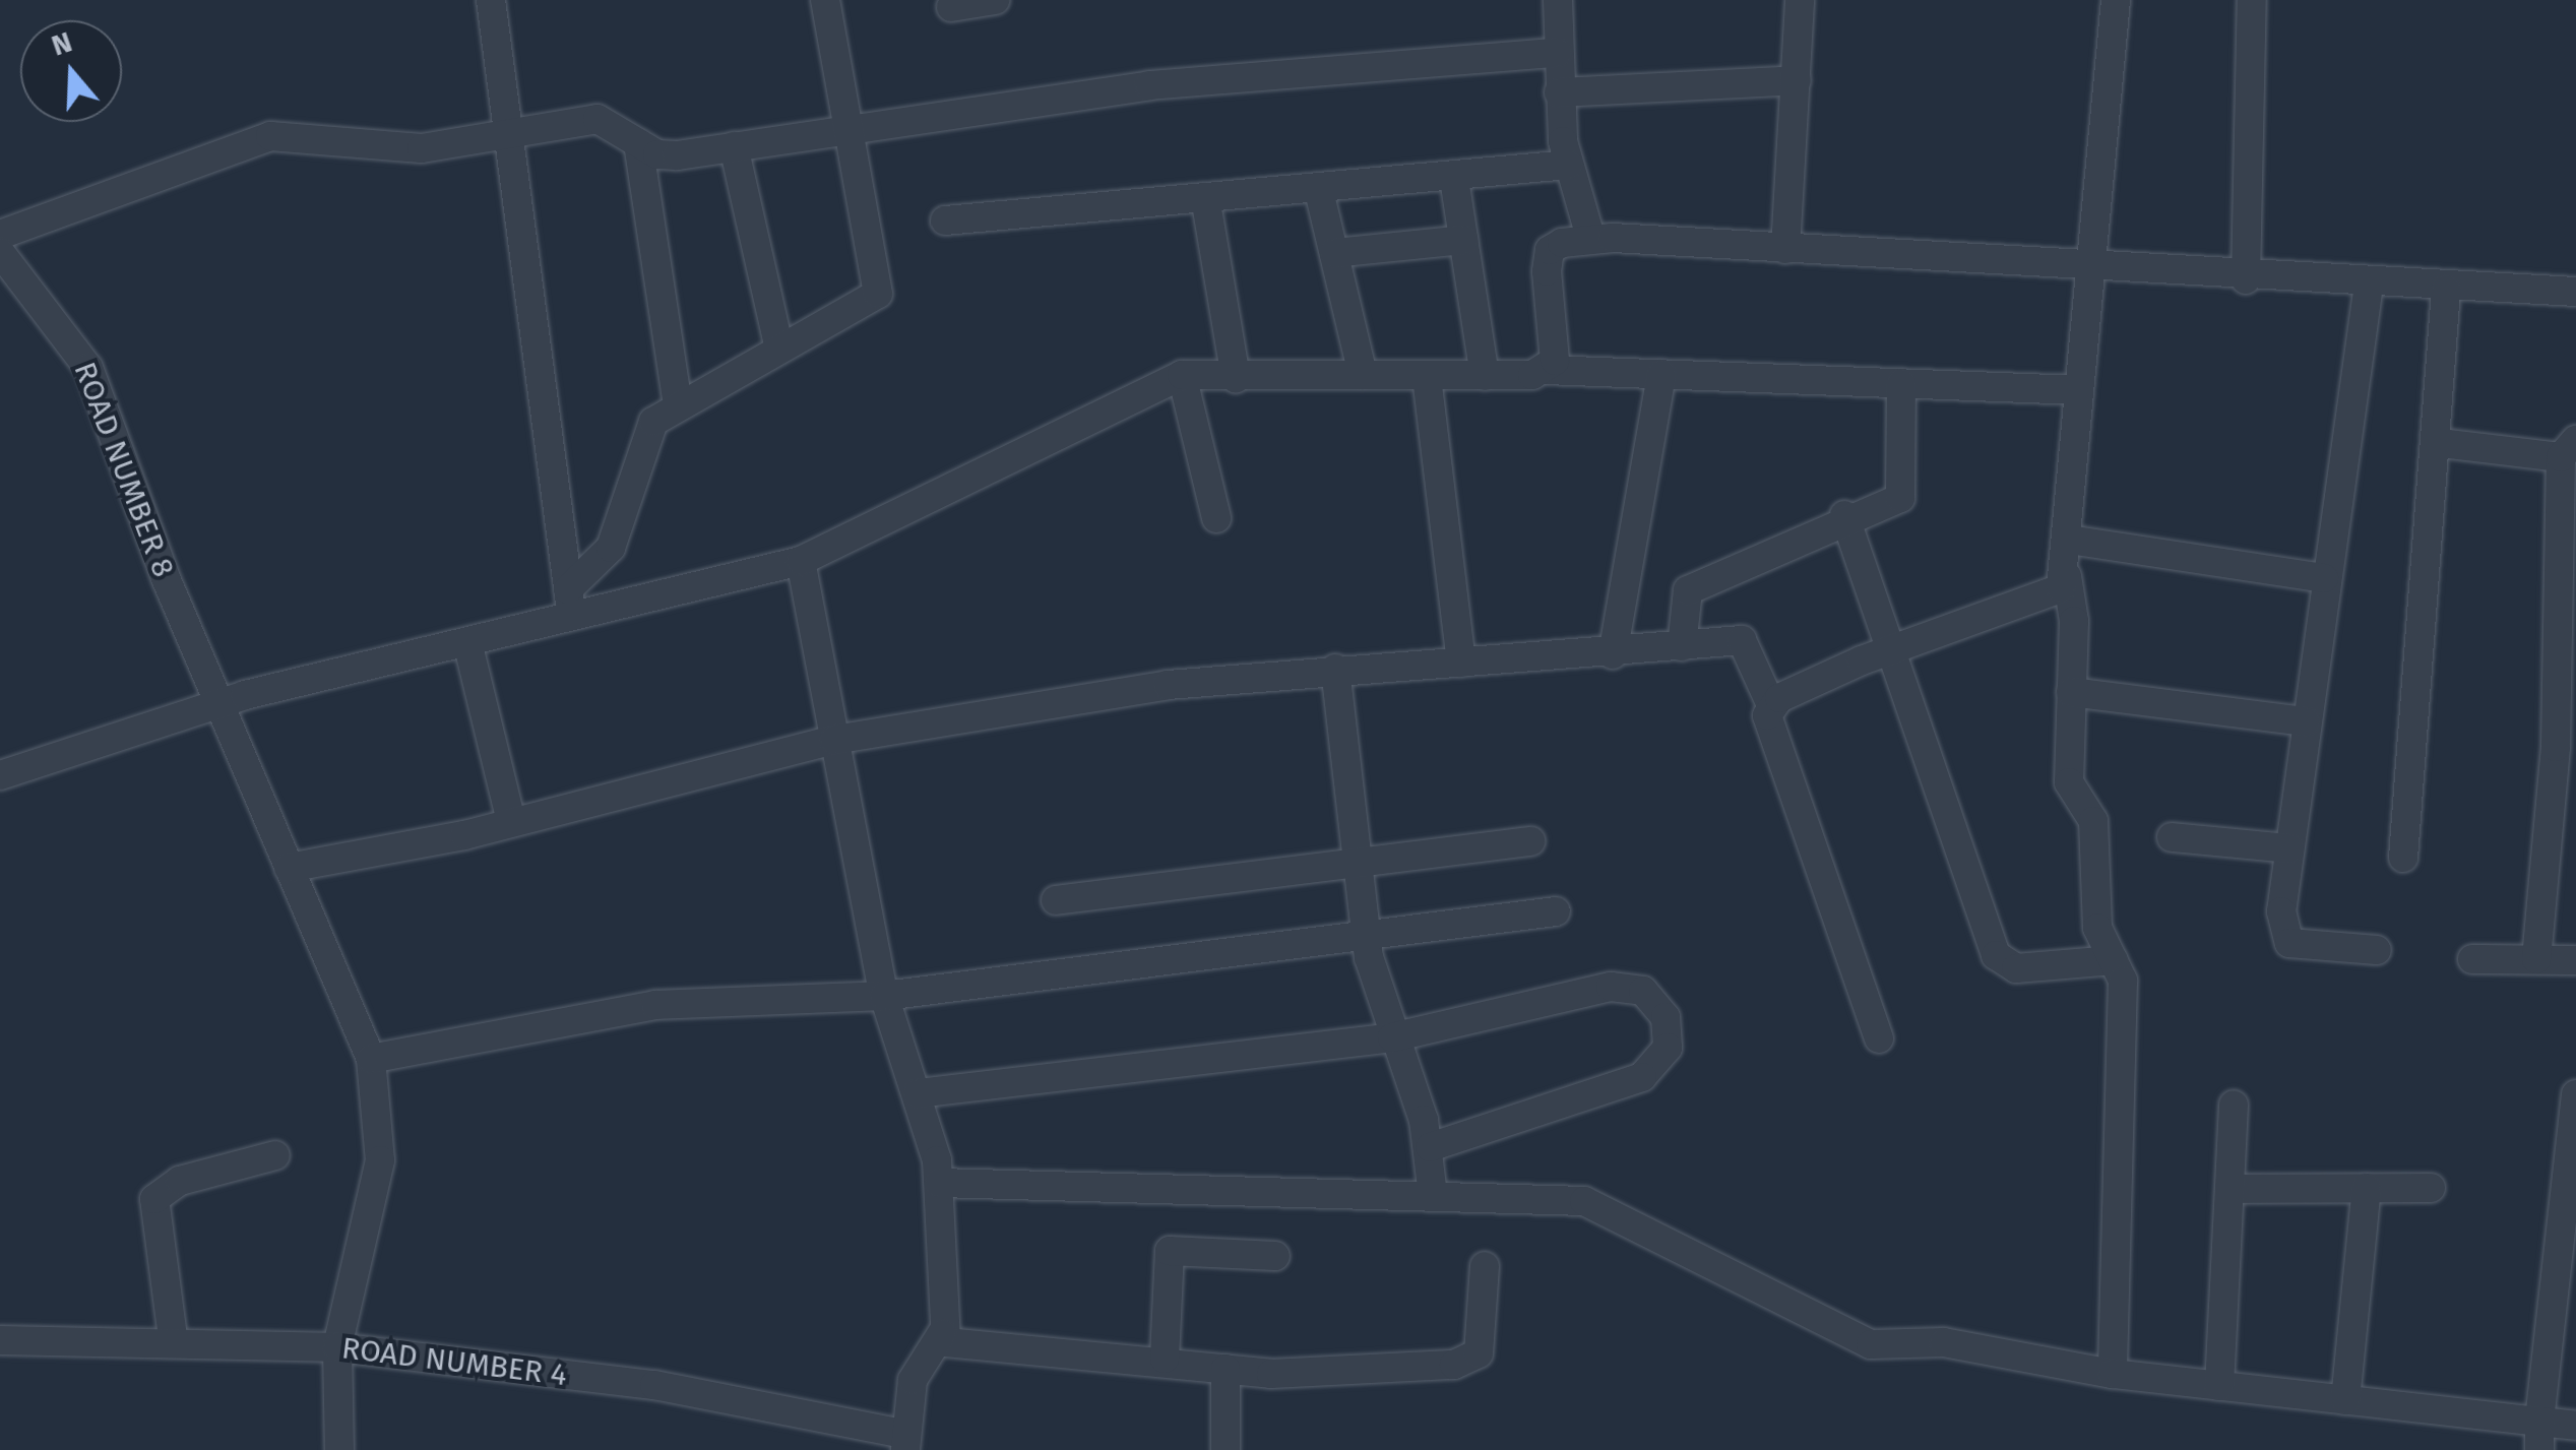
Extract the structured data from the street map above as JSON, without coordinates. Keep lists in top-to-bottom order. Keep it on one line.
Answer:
{"streets":{"street":["ROAD NUMBER 8","ROAD NUMBER 4"]},"crossings":[["ROAD NUMBER 8","ROAD NUMBER 4"]],"north":"top"}
